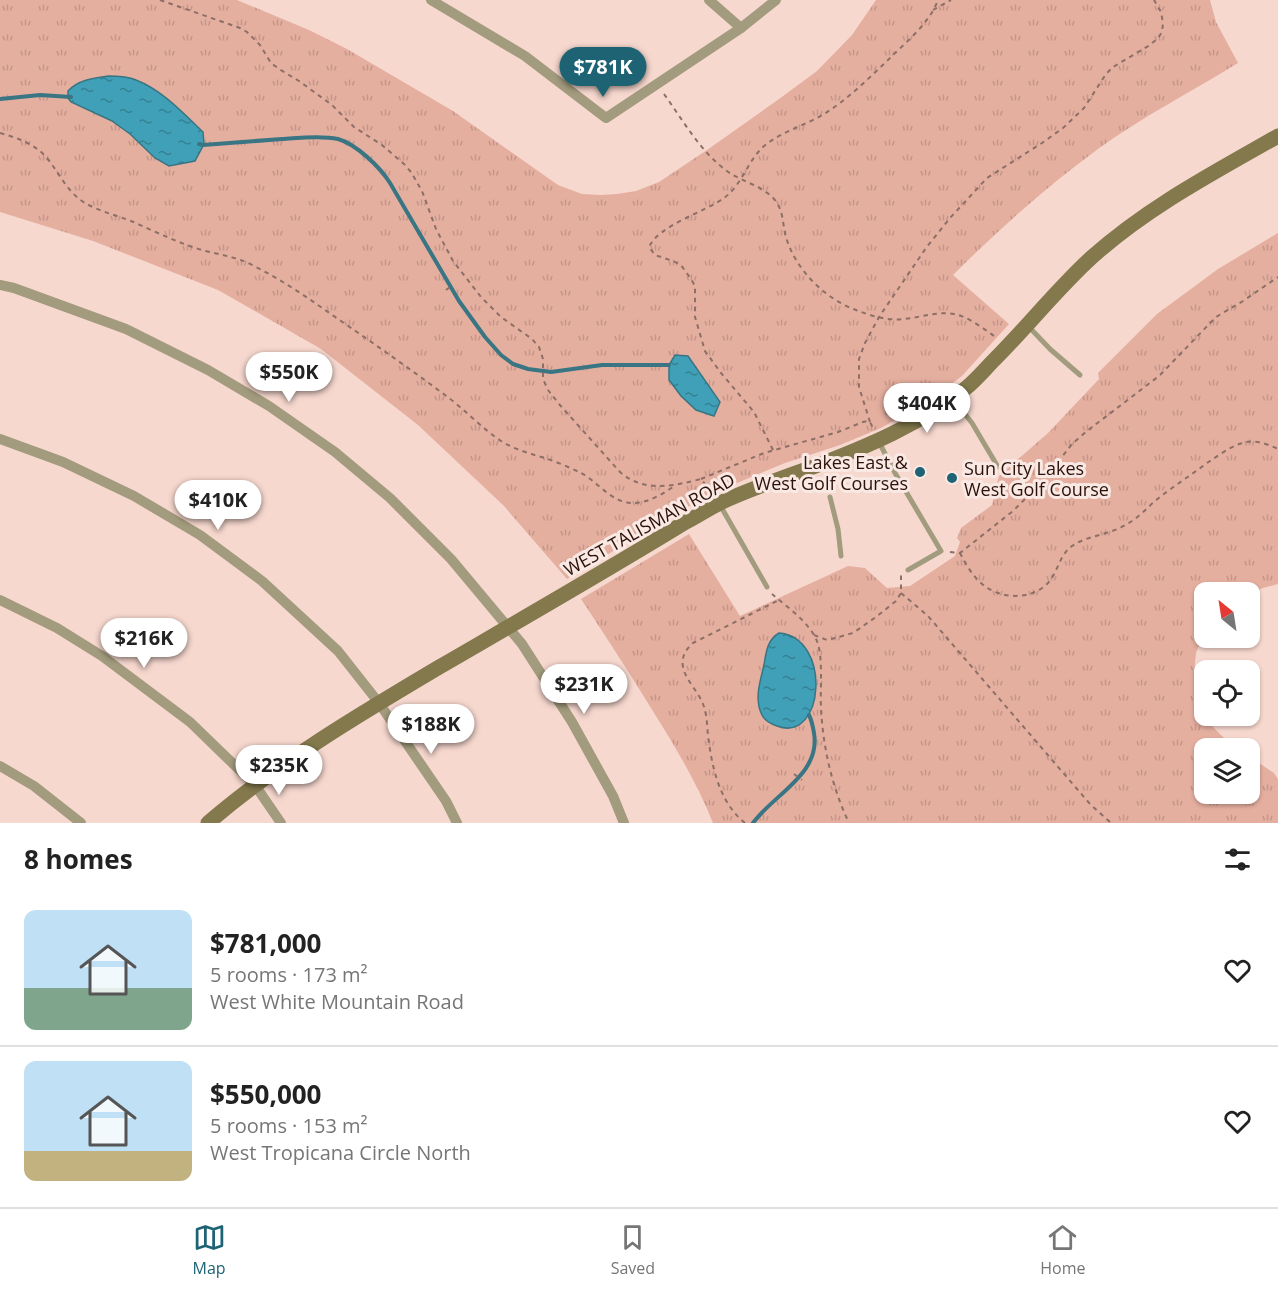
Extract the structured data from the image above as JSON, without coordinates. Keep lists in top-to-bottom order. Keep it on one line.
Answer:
{"streets":{"street":["WEST TALISMAN ROAD"]},"places":["Lakes East & West Golf Courses","Sun City Lakes West Golf Course"],"north":"top left","page":{"price":["$781K","$550K","$404K","$410K","$216K","$231K","$188K","$235K"],"heading":"8 homes","list":[{"name":"$781,000","note":"5 rooms · 173 m² · West White Mountain Road"},{"name":"$550,000","note":"5 rooms · 153 m² · West Tropicana Circle North"}],"tabs":["Map","Saved","Home"]}}
